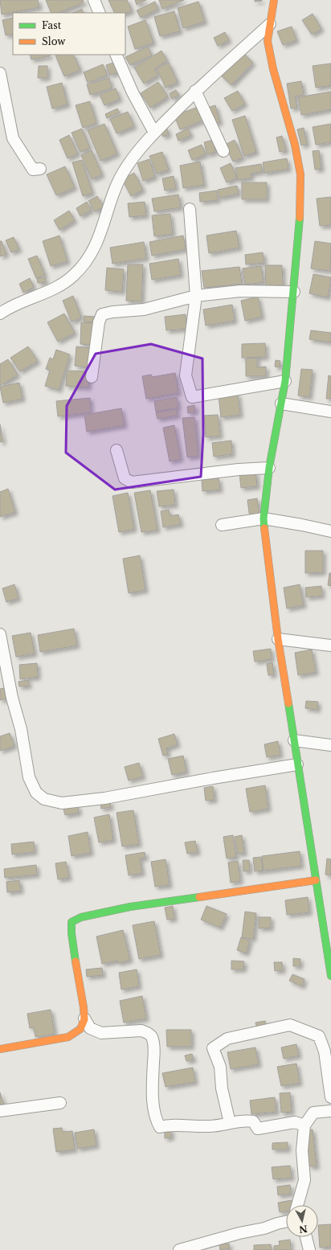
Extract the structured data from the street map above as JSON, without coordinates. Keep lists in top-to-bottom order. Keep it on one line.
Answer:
{"legend":["Fast","Slow"],"north":"bottom"}
